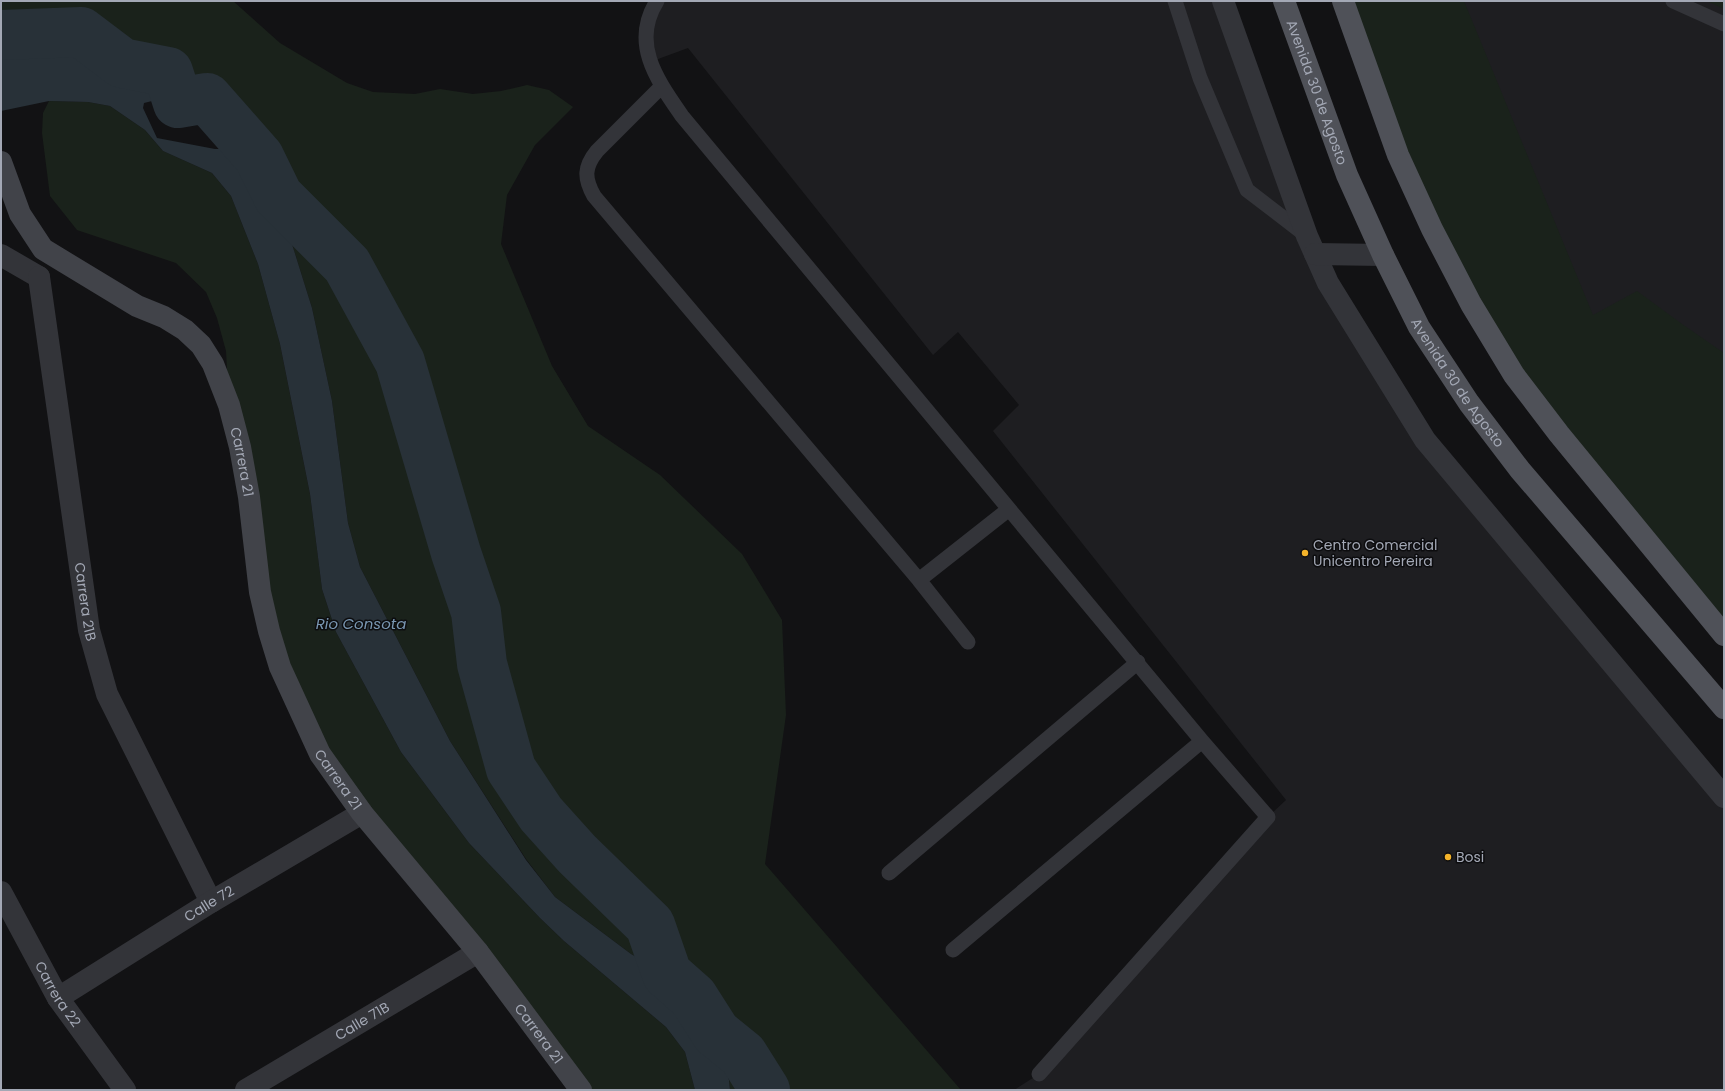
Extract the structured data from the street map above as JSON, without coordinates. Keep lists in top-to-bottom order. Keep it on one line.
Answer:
{"streets":{"main road":["Avenida 30 de Agosto"],"street":["Carrera 21","Carrera 21B","Calle 72","Carrera 22","Calle 71B"]},"crossings":[["Carrera 21","Calle 72"],["Carrera 21","Calle 71B"],["Carrera 21B","Calle 72"],["Calle 72","Carrera 22"]],"water":["Rio Consota"],"places":["Centro Comercial Unicentro Pereira","Bosi"]}
